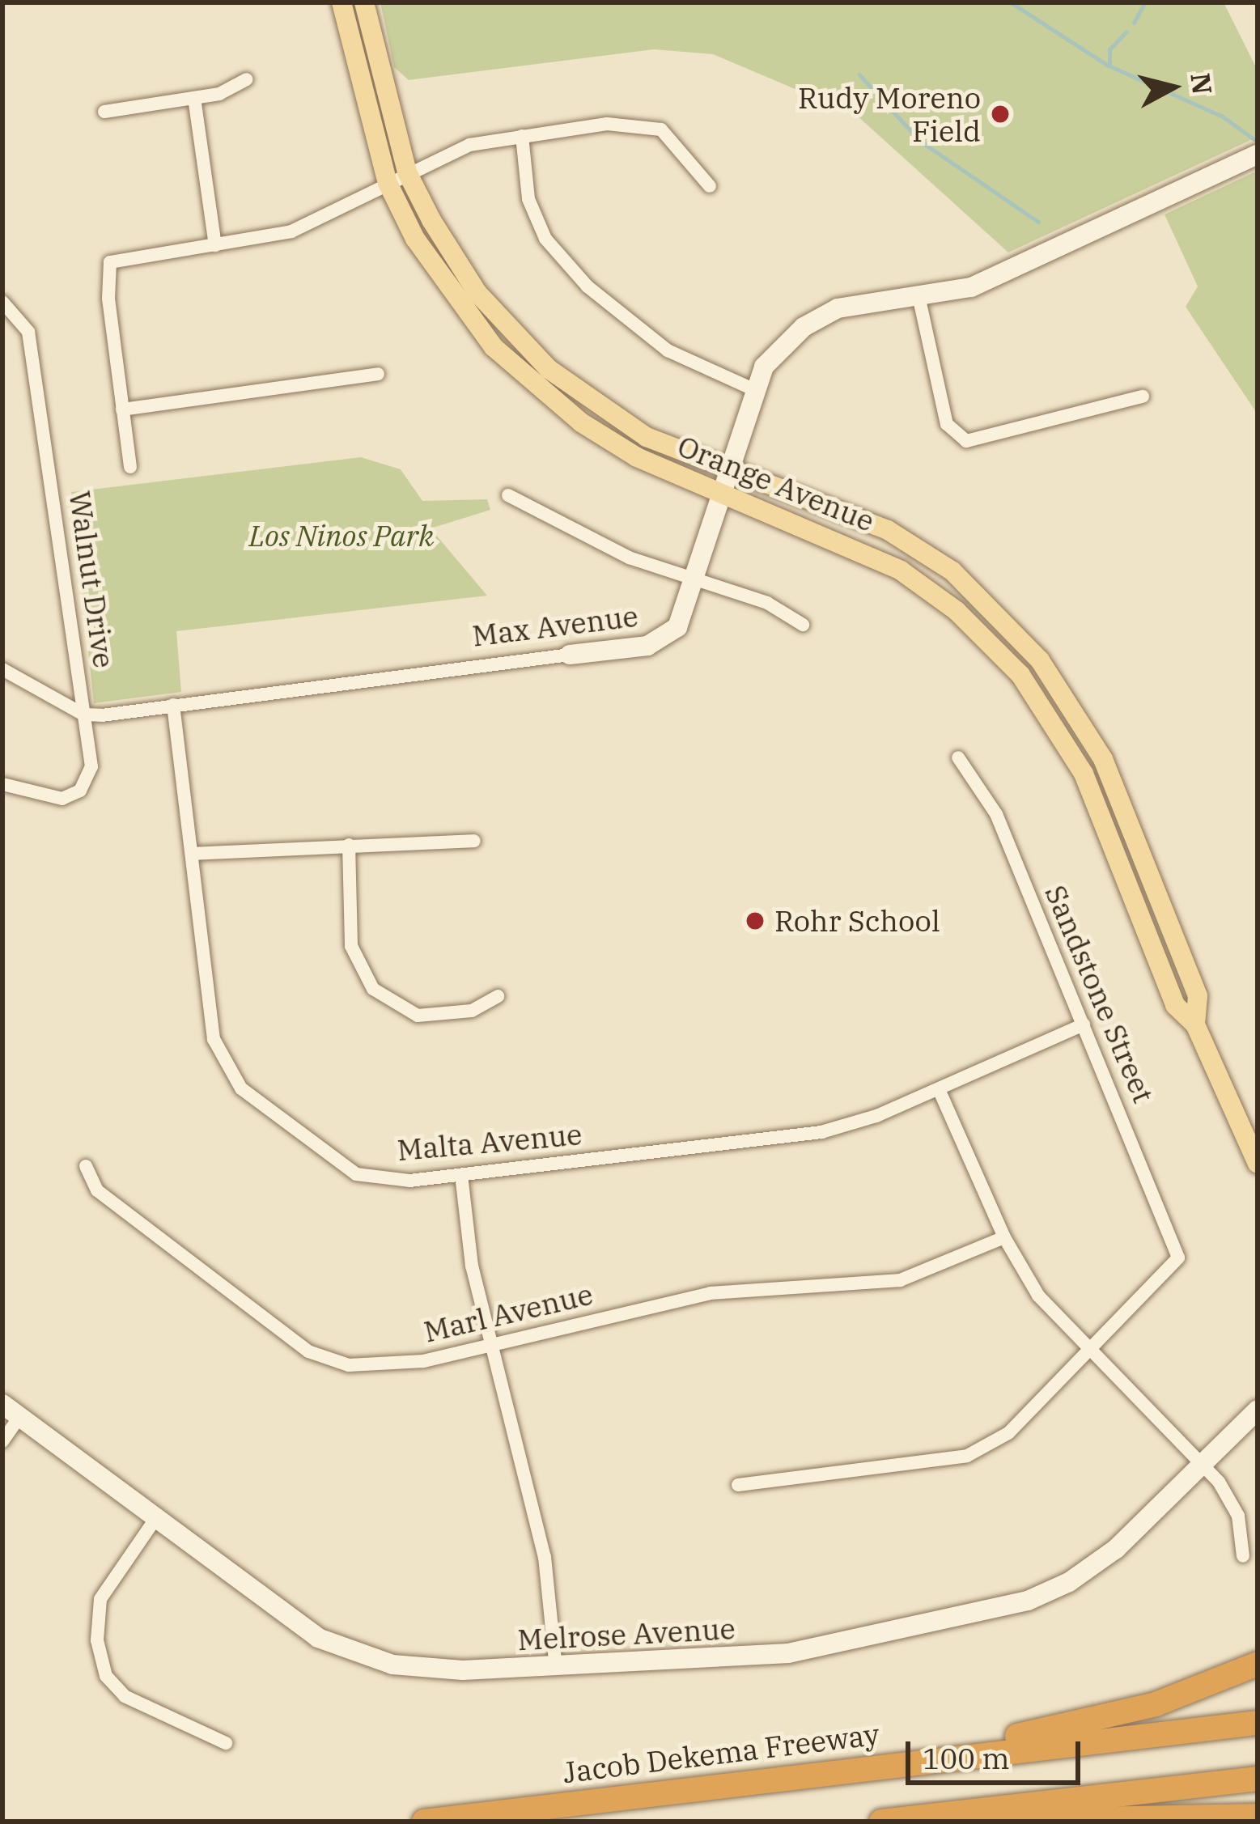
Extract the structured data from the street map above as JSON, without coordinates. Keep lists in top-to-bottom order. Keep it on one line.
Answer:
{"streets":{"highway":["Jacob Dekema Freeway"],"main road":["Orange Avenue"],"street":["Walnut Drive","Max Avenue","Sandstone Street","Malta Avenue","Marl Avenue","Melrose Avenue"]},"crossings":[["Orange Avenue","Max Avenue"],["Walnut Drive","Max Avenue"],["Max Avenue","Malta Avenue"],["Sandstone Street","Malta Avenue"]],"parks":["Los Ninos Park"],"places":["Rudy Moreno Field","Rohr School"],"scale_bar":"100 m","north":"right"}
